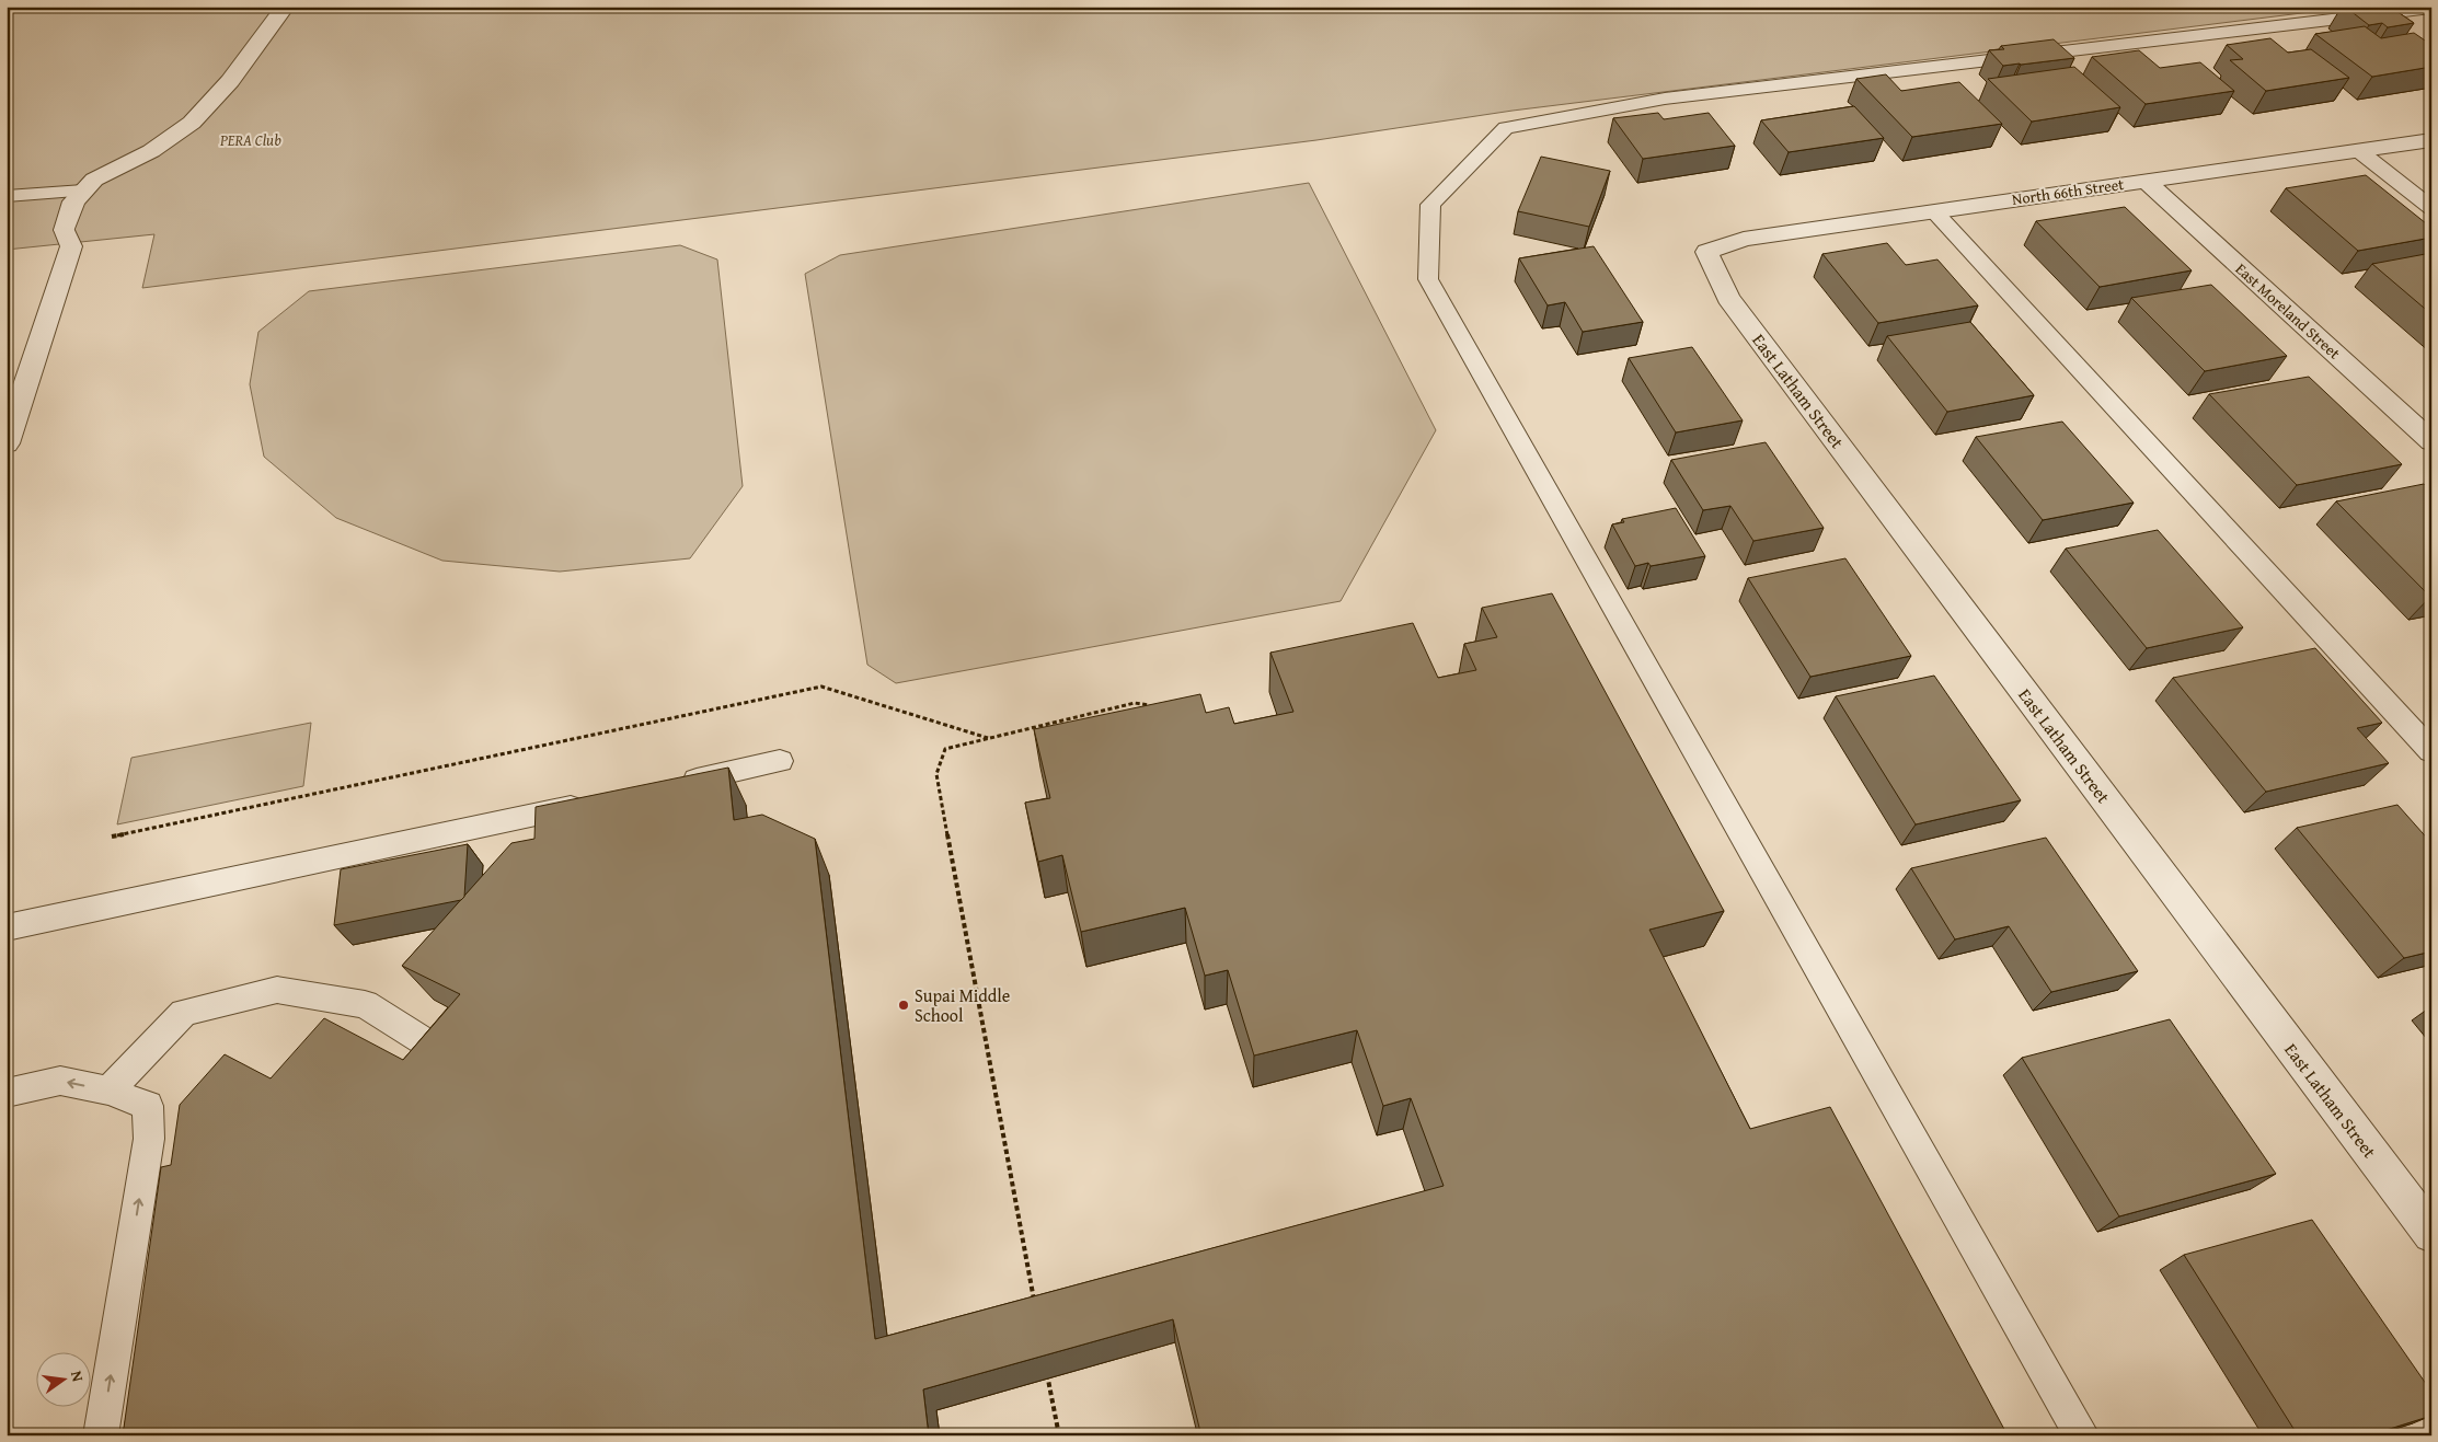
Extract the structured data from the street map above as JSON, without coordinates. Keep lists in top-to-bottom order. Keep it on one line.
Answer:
{"streets":{"street":["North 66th Street","East Moreland Street","East Latham Street"]},"crossings":[["North 66th Street","East Moreland Street"],["North 66th Street","East Latham Street"]],"parks":["PERA Club"],"places":["Supai Middle School"],"north":"right"}
